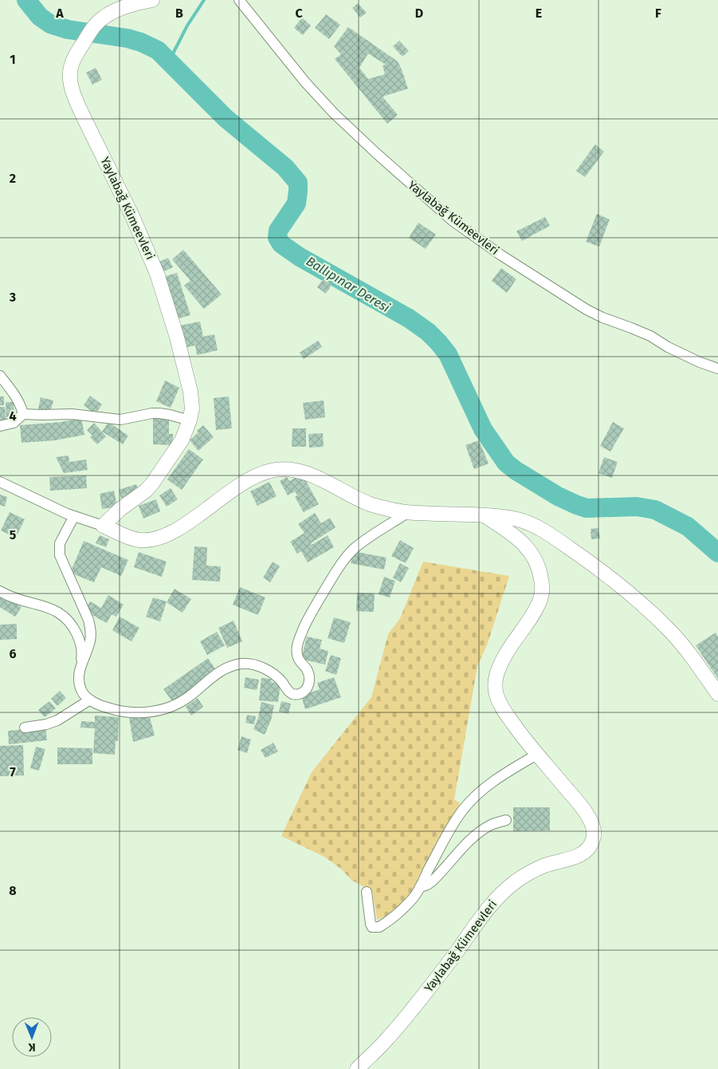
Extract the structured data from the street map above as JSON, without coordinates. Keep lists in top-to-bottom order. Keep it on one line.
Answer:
{"streets":{"street":["Yaylabağ Kümeevleri"]},"water":["Ballıpınar Deresi"],"north":"bottom","grid":{"columns":["A","B","C","D","E","F"],"rows":["1","2","3","4","5","6","7","8"]}}
